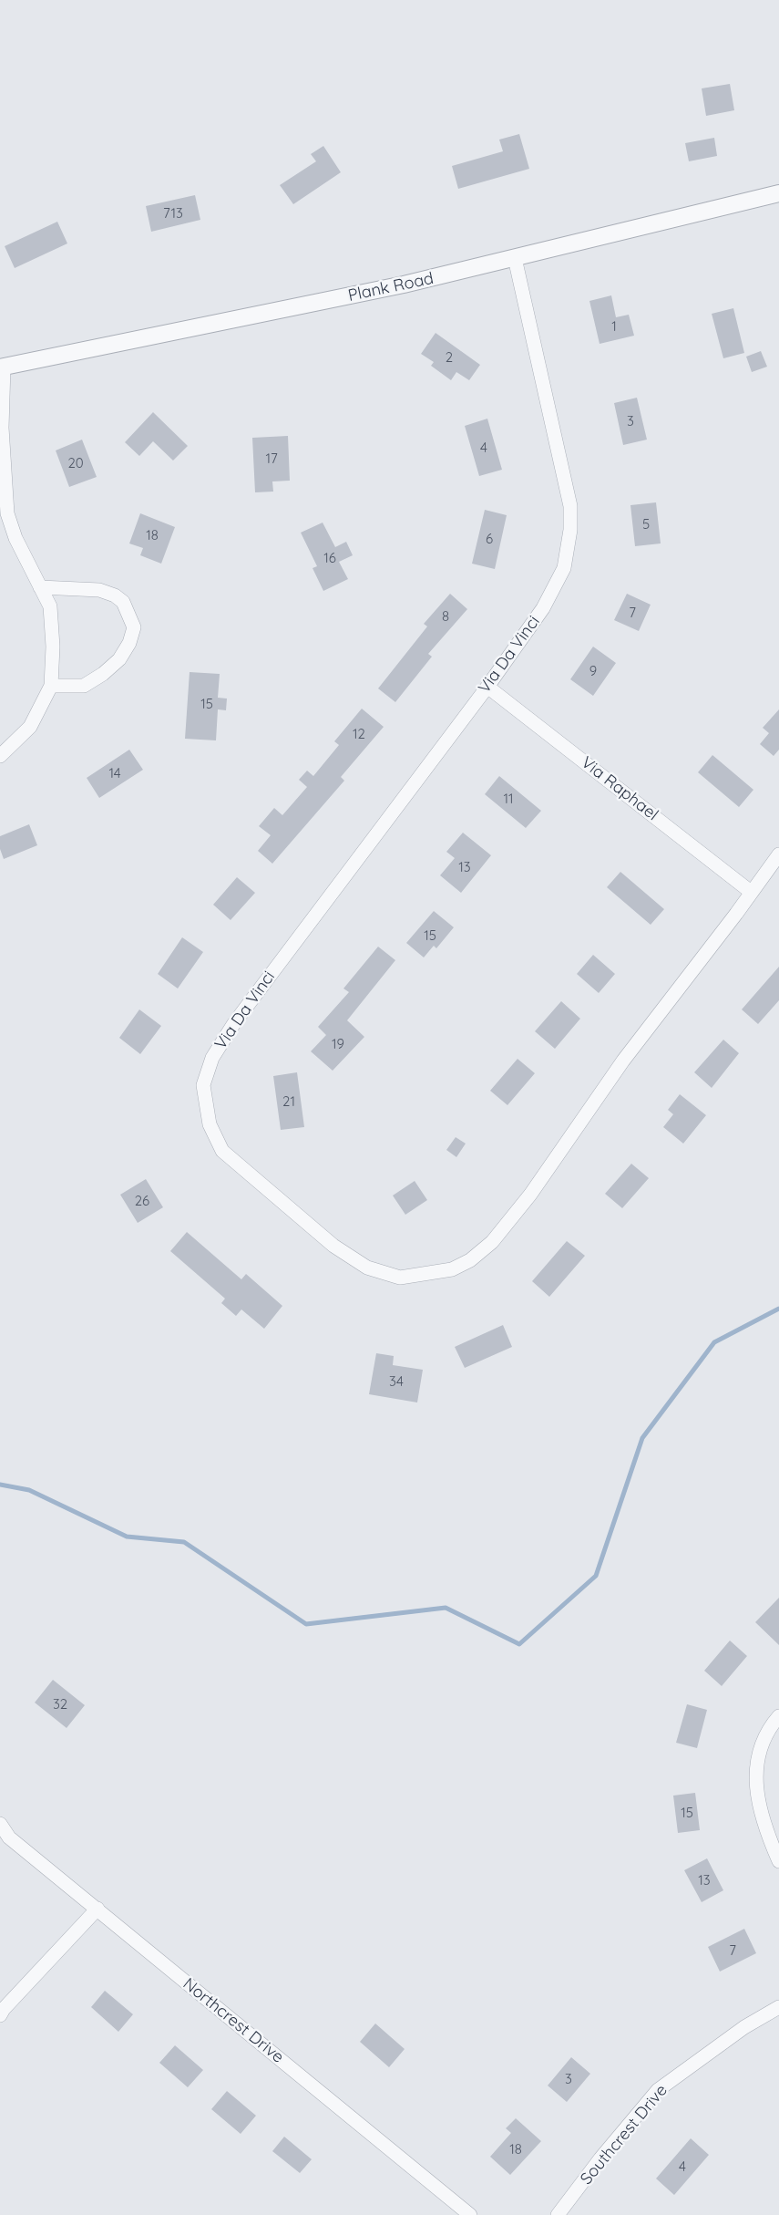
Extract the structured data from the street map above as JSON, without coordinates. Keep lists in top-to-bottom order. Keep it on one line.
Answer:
{"streets":{"street":["Plank Road","Via Da Vinci","Via Raphael","Northcrest Drive","Southcrest Drive"]},"crossings":[["Plank Road","Via Da Vinci"],["Via Da Vinci","Via Raphael"]],"house_numbers":["713","1","2","3","4","17","20","5","18","6","16","7","8","9","15","12","14","11","13","15","19","21","26","34","32","15","13","7","3","18","4"]}
